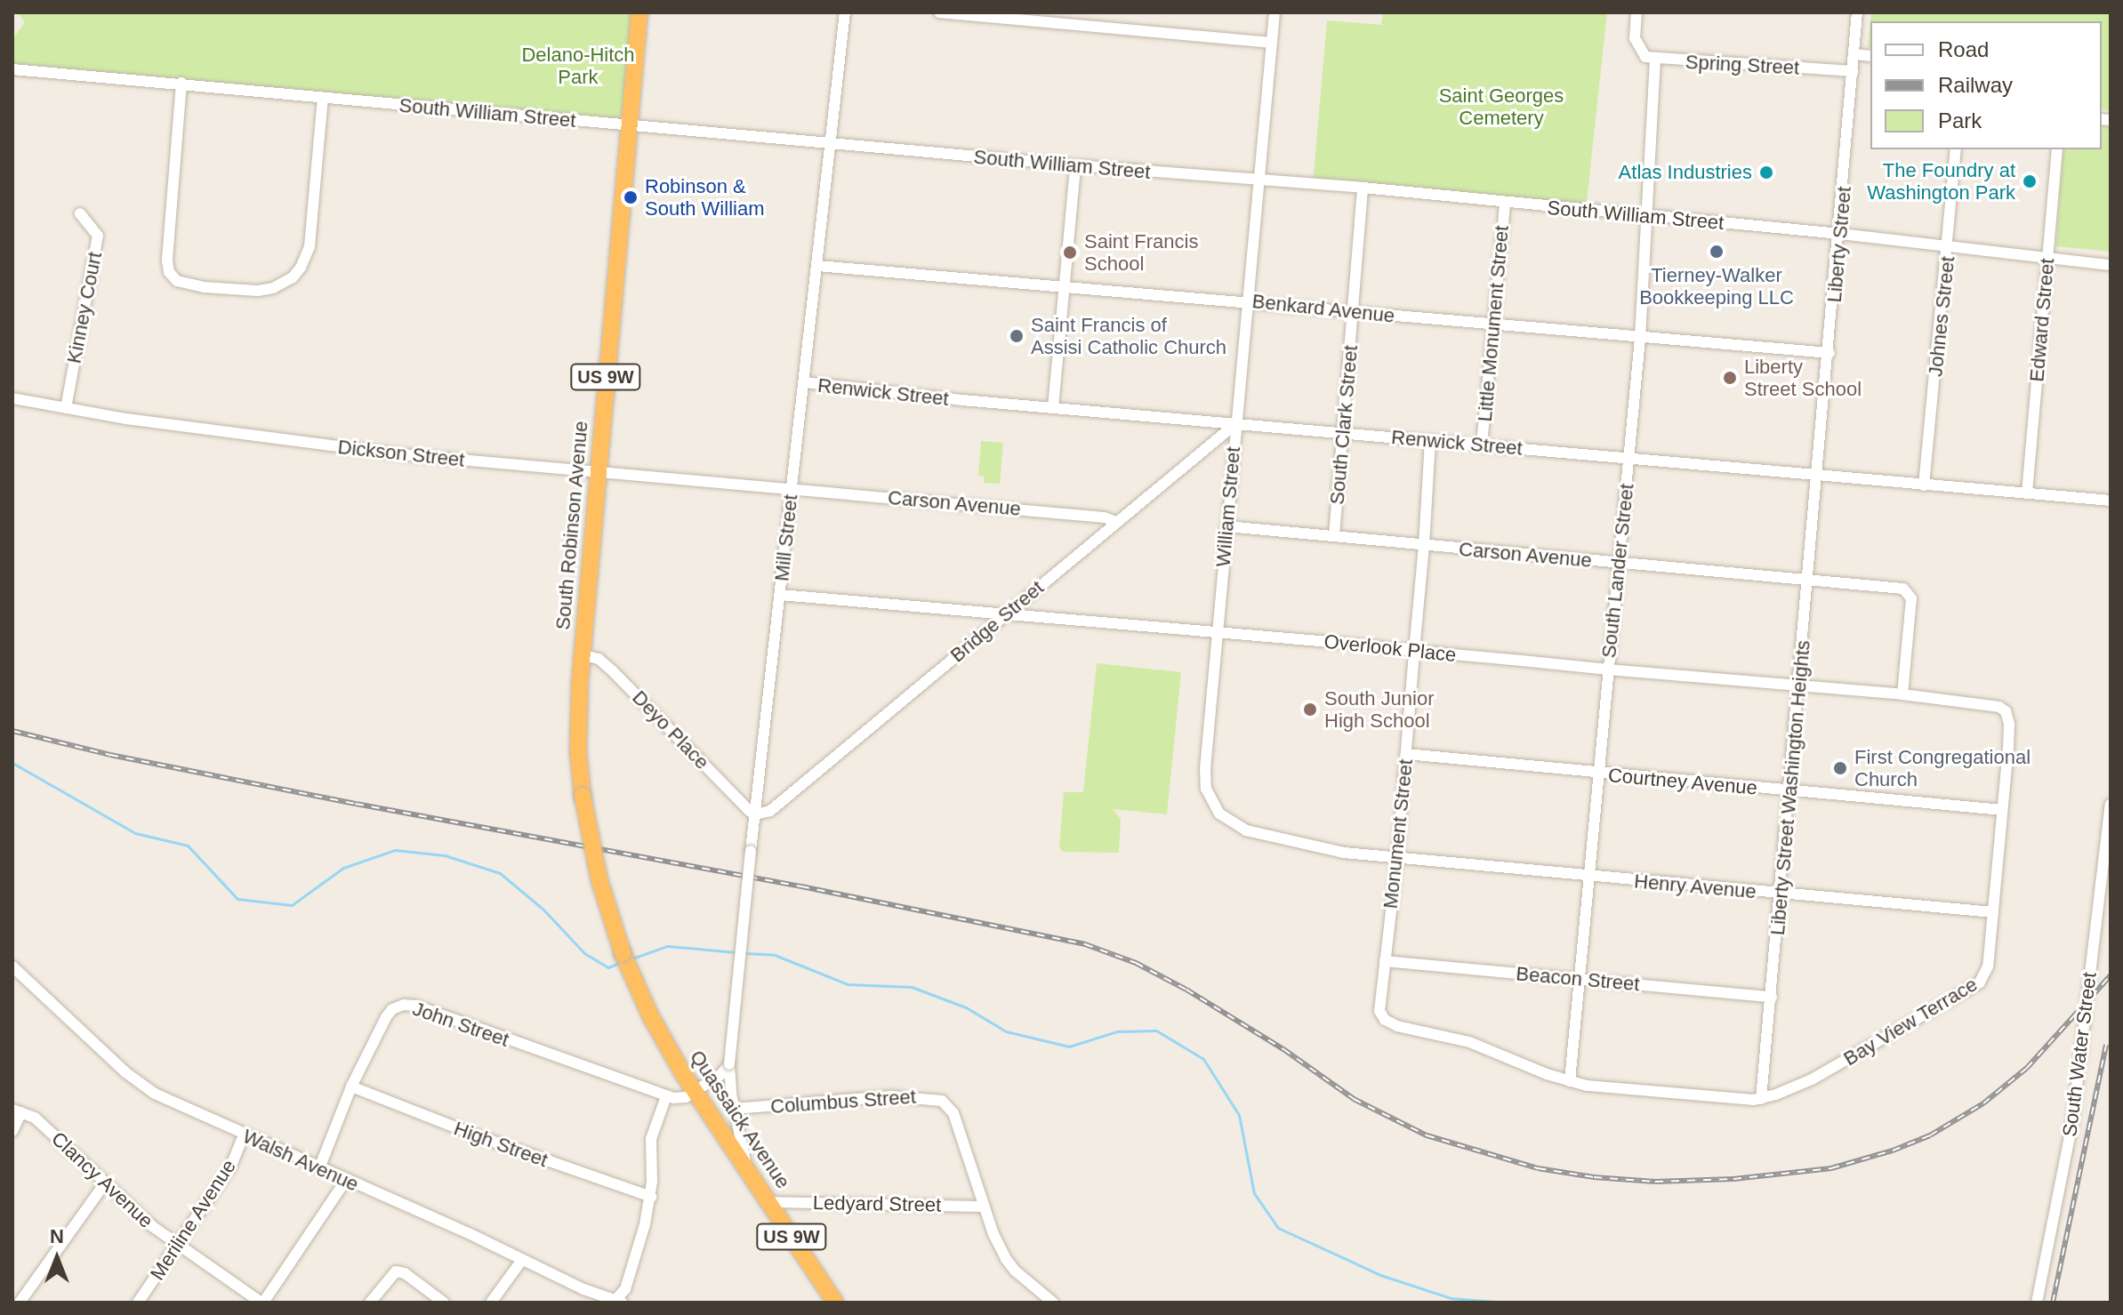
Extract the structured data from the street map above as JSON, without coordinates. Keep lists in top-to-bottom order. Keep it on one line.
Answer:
{"streets":{"highway":["US 9W","South Robinson Avenue","Quassaick Avenue"],"street":["Spring Street","South William Street","Liberty Street","Kinney Court","Benkard Avenue","Johnes Street","Edward Street","Little Monument Street","Renwick Street","South Clark Street","Dickson Street","Carson Avenue","William Street","Mill Street","South Lander Street","Bridge Street","Overlook Place","Deyo Place","Courtney Avenue","Liberty Street Washington Heights","Monument Street","Henry Avenue","Beacon Street","Bay View Terrace","John Street","South Water Street","Columbus Street","High Street","Walsh Avenue","Clancy Avenue","Ledyard Street","Meriline Avenue"]},"crossings":[["Spring Street","Liberty Street"],["Spring Street","South Lander Street"],["South William Street","Liberty Street"],["South William Street","Johnes Street"],["South William Street","Edward Street"],["South William Street","Little Monument Street"],["South William Street","South Clark Street"],["South William Street","William Street"],["South William Street","South Robinson Avenue"],["South William Street","Mill Street"],["South William Street","South Lander Street"],["Liberty Street","Benkard Avenue"],["Liberty Street","Renwick Street"],["Liberty Street","Liberty Street Washington Heights"],["Kinney Court","Dickson Street"],["Benkard Avenue","Little Monument Street"],["Benkard Avenue","South Clark Street"],["Benkard Avenue","William Street"],["Benkard Avenue","Mill Street"],["Benkard Avenue","South Lander Street"],["Johnes Street","Renwick Street"],["Edward Street","Renwick Street"],["Little Monument Street","Renwick Street"],["Renwick Street","South Clark Street"],["Renwick Street","William Street"],["Renwick Street","Mill Street"],["Renwick Street","South Lander Street"],["Renwick Street","Bridge Street"],["Renwick Street","Liberty Street Washington Heights"],["Renwick Street","Monument Street"],["South Clark Street","Carson Avenue"],["Dickson Street","Carson Avenue"],["Dickson Street","South Robinson Avenue"],["Dickson Street","Mill Street"],["Carson Avenue","William Street"],["Carson Avenue","Mill Street"],["Carson Avenue","South Lander Street"],["Carson Avenue","Bridge Street"],["Carson Avenue","Overlook Place"],["Carson Avenue","Liberty Street Washington Heights"],["Carson Avenue","Monument Street"],["William Street","Bridge Street"],["William Street","Overlook Place"],["William Street","Monument Street"],["William Street","Henry Avenue"],["South Robinson Avenue","Deyo Place"],["South Robinson Avenue","Quassaick Avenue"],["Mill Street","Bridge Street"],["Mill Street","Overlook Place"],["Mill Street","Deyo Place"],["South Lander Street","Overlook Place"],["South Lander Street","Courtney Avenue"],["South Lander Street","Henry Avenue"],["South Lander Street","Beacon Street"],["South Lander Street","Bay View Terrace"],["Bridge Street","Overlook Place"],["Bridge Street","Deyo Place"],["Overlook Place","Liberty Street Washington Heights"],["Overlook Place","Monument Street"],["Overlook Place","Bay View Terrace"],["Courtney Avenue","Liberty Street Washington Heights"],["Courtney Avenue","Monument Street"],["Courtney Avenue","Bay View Terrace"],["Liberty Street Washington Heights","Henry Avenue"],["Liberty Street Washington Heights","Beacon Street"],["Liberty Street Washington Heights","Bay View Terrace"],["Monument Street","Henry Avenue"],["Monument Street","Beacon Street"],["Monument Street","Bay View Terrace"],["Henry Avenue","Bay View Terrace"],["John Street","Quassaick Avenue"],["John Street","High Street"],["John Street","Walsh Avenue"],["Columbus Street","Ledyard Street"],["Quassaick Avenue","Ledyard Street"],["Walsh Avenue","Meriline Avenue"],["Clancy Avenue","Meriline Avenue"]],"parks":["Delano-Hitch Park","Saint Georges Cemetery"],"places":["Atlas Industries","The Foundry at Washington Park","Robinson & South William","Tierney-Walker Bookkeeping LLC","Saint Francis School","Saint Francis of Assisi Catholic Church","Liberty Street School","South Junior High School","First Congregational Church"],"legend":["Road","Railway","Park"],"north":"top"}
